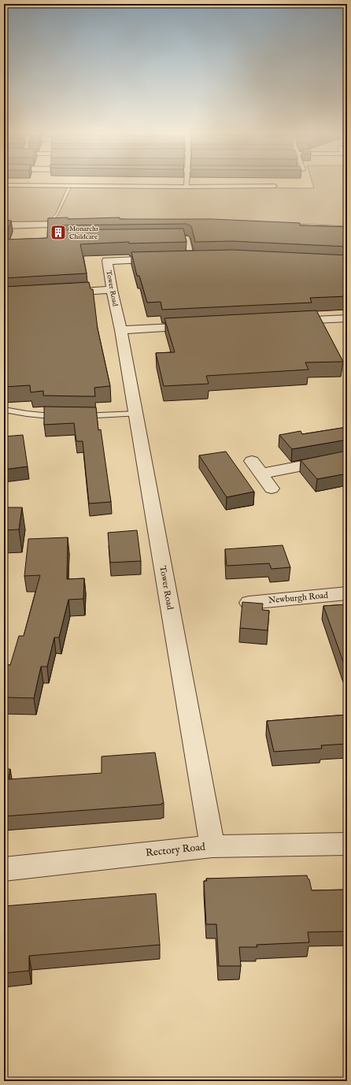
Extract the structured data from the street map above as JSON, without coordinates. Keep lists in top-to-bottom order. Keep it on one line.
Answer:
{"streets":{"street":["Tower Road","Newburgh Road","Rectory Road"]},"crossings":[["Tower Road","Rectory Road"]],"places":{"building":["Monarchs Childcare"]}}
